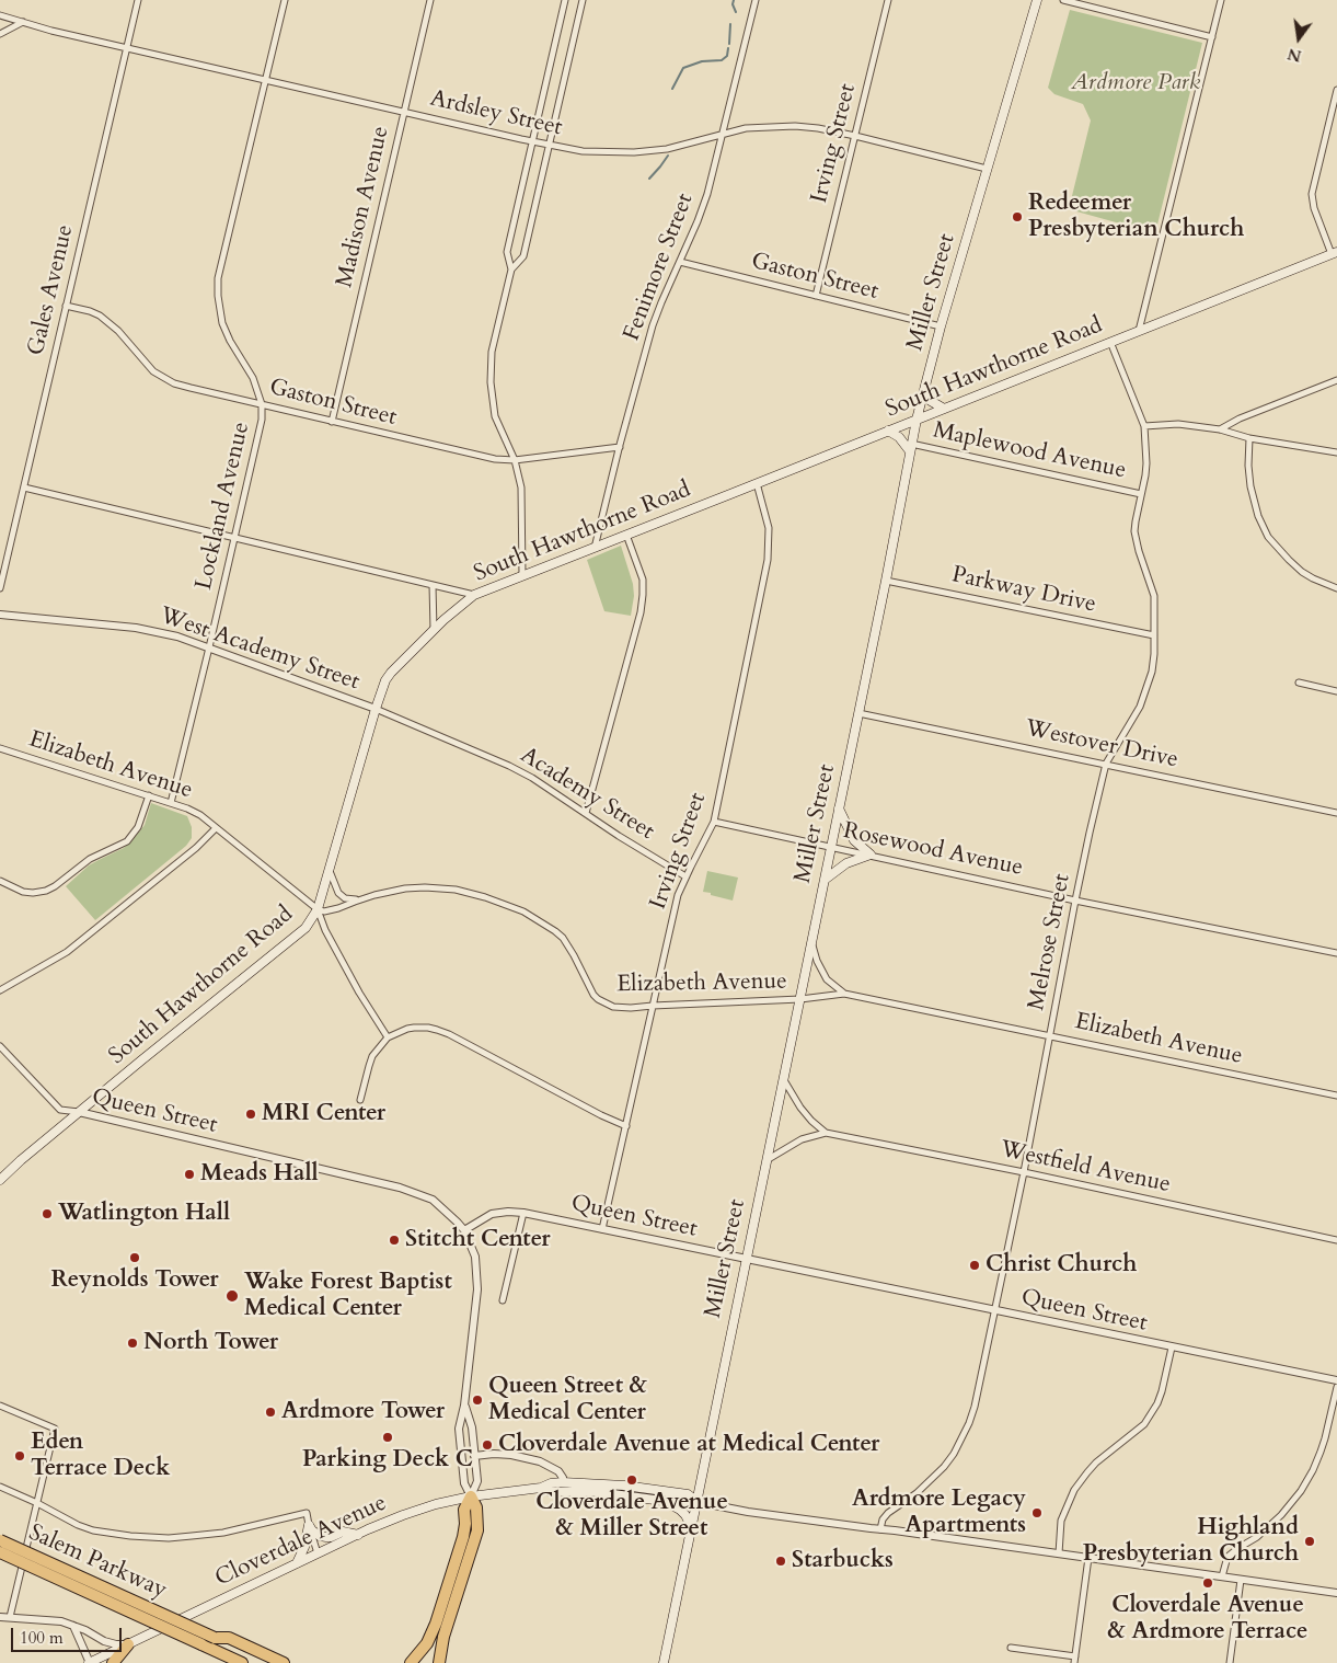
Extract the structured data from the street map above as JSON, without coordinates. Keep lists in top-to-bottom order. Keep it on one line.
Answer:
{"streets":{"highway":["Salem Parkway"],"main road":["Miller Street","South Hawthorne Road","Cloverdale Avenue"],"street":["Ardsley Street","Irving Street","Madison Avenue","Fenimore Street","Gaston Street","Gales Avenue","Maplewood Avenue","Lockland Avenue","Parkway Drive","West Academy Street","Westover Drive","Elizabeth Avenue","Academy Street","Rosewood Avenue","Melrose Street","Queen Street","Westfield Avenue"]},"crossings":[["Ardsley Street","Irving Street"],["Ardsley Street","Madison Avenue"],["Ardsley Street","Fenimore Street"],["Ardsley Street","Gales Avenue"],["Ardsley Street","Miller Street"],["Ardsley Street","Lockland Avenue"],["Irving Street","Gaston Street"],["Irving Street","South Hawthorne Road"],["Irving Street","Elizabeth Avenue"],["Irving Street","Academy Street"],["Irving Street","Rosewood Avenue"],["Irving Street","Queen Street"],["Madison Avenue","Gaston Street"],["Fenimore Street","Gaston Street"],["Fenimore Street","South Hawthorne Road"],["Gaston Street","Gales Avenue"],["Gaston Street","Miller Street"],["Gaston Street","Lockland Avenue"],["Miller Street","South Hawthorne Road"],["Miller Street","Maplewood Avenue"],["Miller Street","Parkway Drive"],["Miller Street","Westover Drive"],["Miller Street","Elizabeth Avenue"],["Miller Street","Rosewood Avenue"],["Miller Street","Queen Street"],["Miller Street","Westfield Avenue"],["Miller Street","Cloverdale Avenue"],["South Hawthorne Road","West Academy Street"],["South Hawthorne Road","Elizabeth Avenue"],["South Hawthorne Road","Academy Street"],["South Hawthorne Road","Melrose Street"],["South Hawthorne Road","Queen Street"],["Maplewood Avenue","Melrose Street"],["Lockland Avenue","West Academy Street"],["Lockland Avenue","Elizabeth Avenue"],["Parkway Drive","Melrose Street"],["West Academy Street","Academy Street"],["Westover Drive","Melrose Street"],["Elizabeth Avenue","Melrose Street"],["Rosewood Avenue","Melrose Street"],["Melrose Street","Queen Street"],["Melrose Street","Westfield Avenue"],["Melrose Street","Cloverdale Avenue"]],"parks":["Ardmore Park"],"places":["Redeemer Presbyterian Church","MRI Center","Meads Hall","Watlington Hall","Stitcht Center","Reynolds Tower","Christ Church","Wake Forest Baptist Medical Center","North Tower","Queen Street & Medical Center","Ardmore Tower","Parking Deck C","Cloverdale Avenue at Medical Center","Eden Terrace Deck","Cloverdale Avenue & Miller Street","Ardmore Legacy Apartments","Highland Presbyterian Church","Starbucks","Cloverdale Avenue & Ardmore Terrace"],"scale_bar":"100 m","north":"bottom"}
